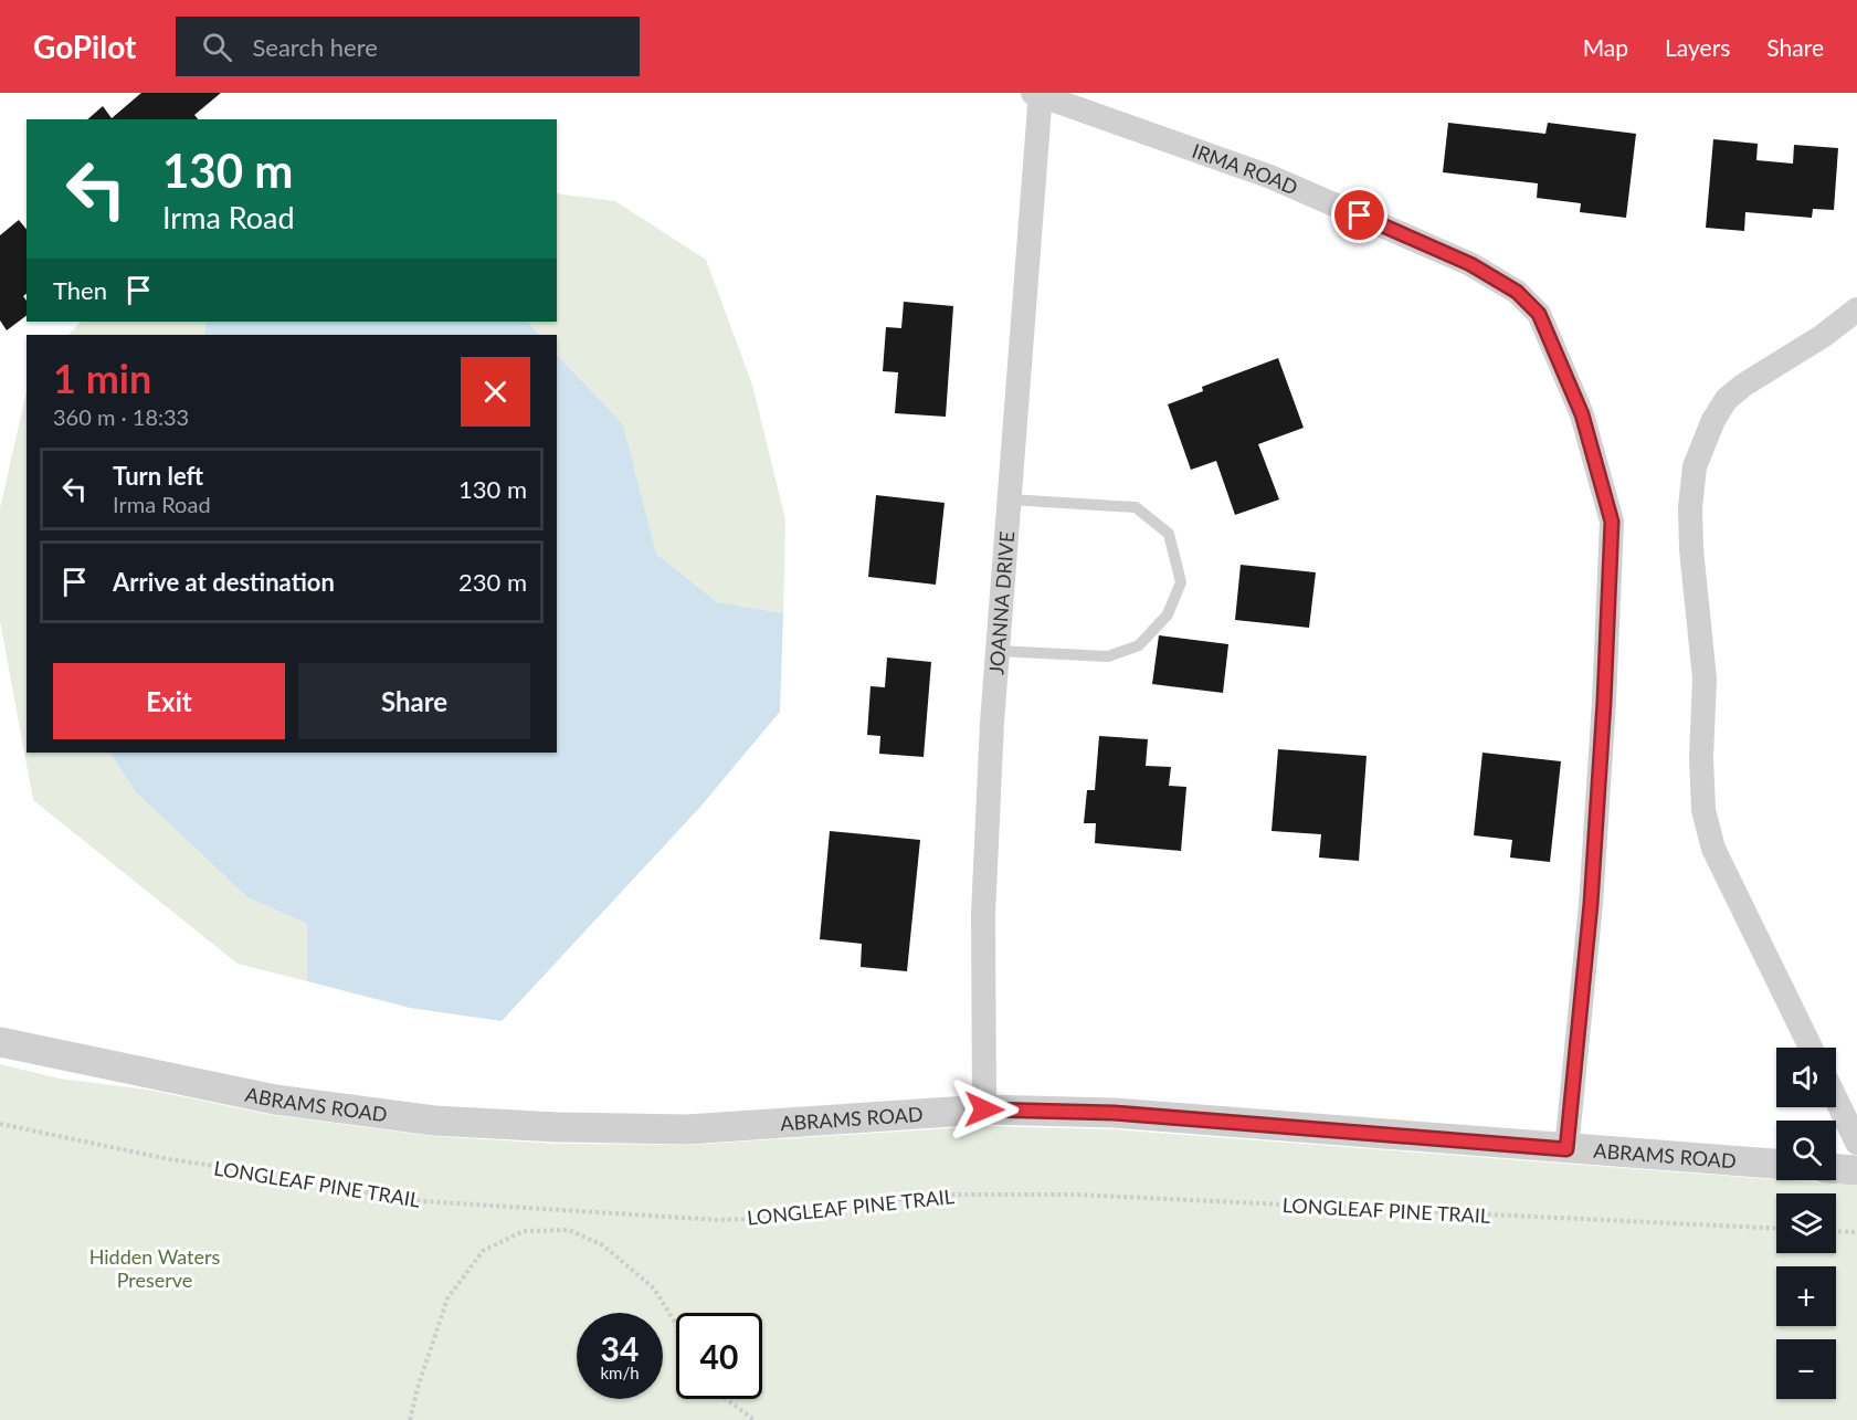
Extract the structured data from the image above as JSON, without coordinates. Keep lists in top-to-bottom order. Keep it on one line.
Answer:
{"streets":{"street":["IRMA ROAD","JOANNA DRIVE","ABRAMS ROAD"],"path":["LONGLEAF PINE TRAIL"]},"crossings":[["IRMA ROAD","JOANNA DRIVE"],["IRMA ROAD","ABRAMS ROAD"],["JOANNA DRIVE","ABRAMS ROAD"]],"parks":["Hidden Waters Preserve"],"page":{"header":"GoPilot","search":"Search here","nav":["Map","Layers","Share"],"turn":["130 m","Irma Road"],"then":"Then","heading":["1 min","360 m · 18:33"],"list":[{"name":"Turn left","note":"Irma Road","value":"130 m"},{"name":"Arrive at destination","value":"230 m"}],"buttons":["Exit","Share"],"map_buttons":["+","−"],"speed":"34 km/h","limit":"40"}}
